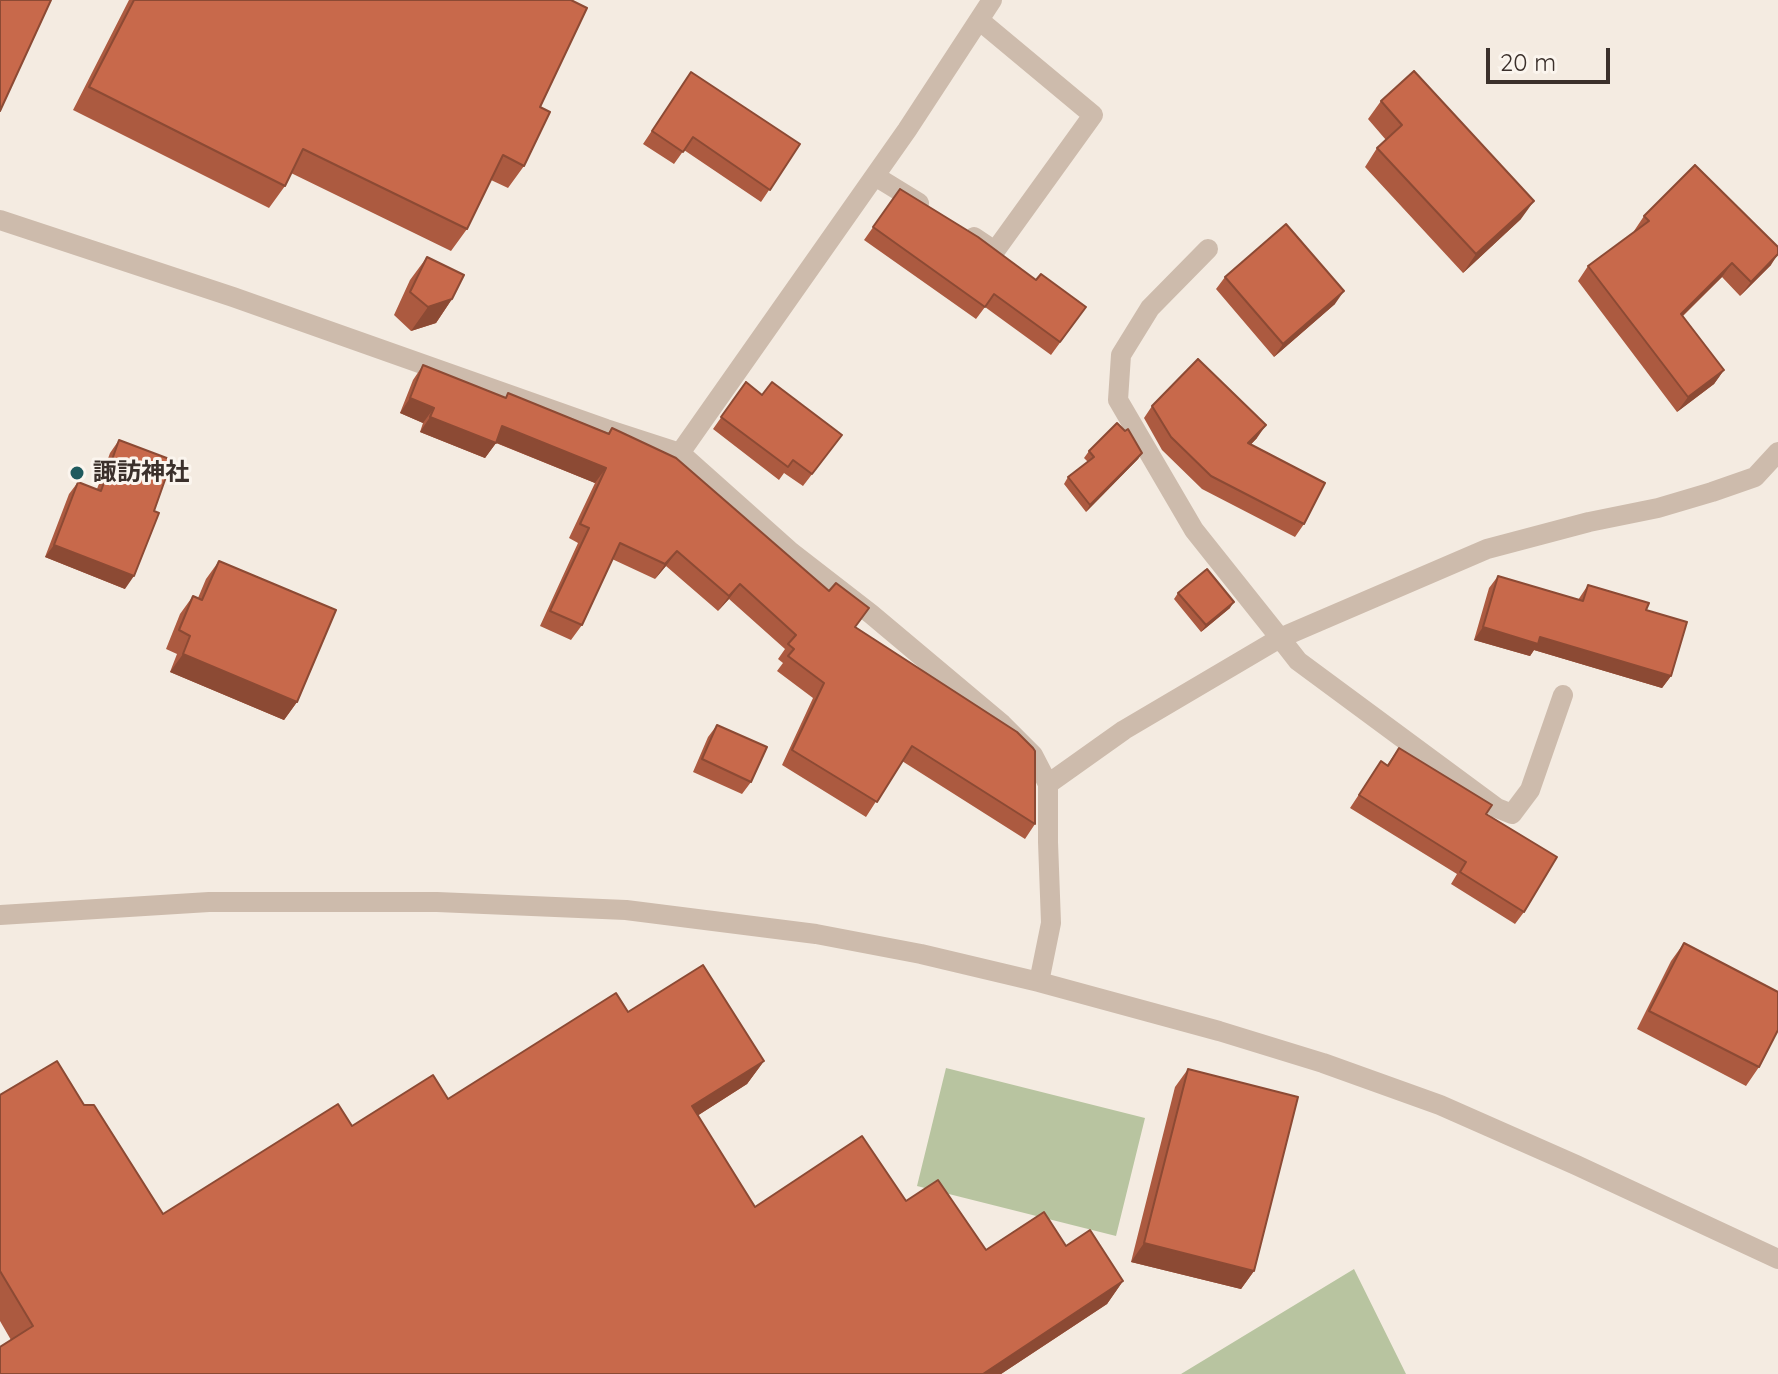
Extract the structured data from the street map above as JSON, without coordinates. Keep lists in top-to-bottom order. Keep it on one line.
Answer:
{"places":["諏訪神社"],"scale_bar":"20 m"}
